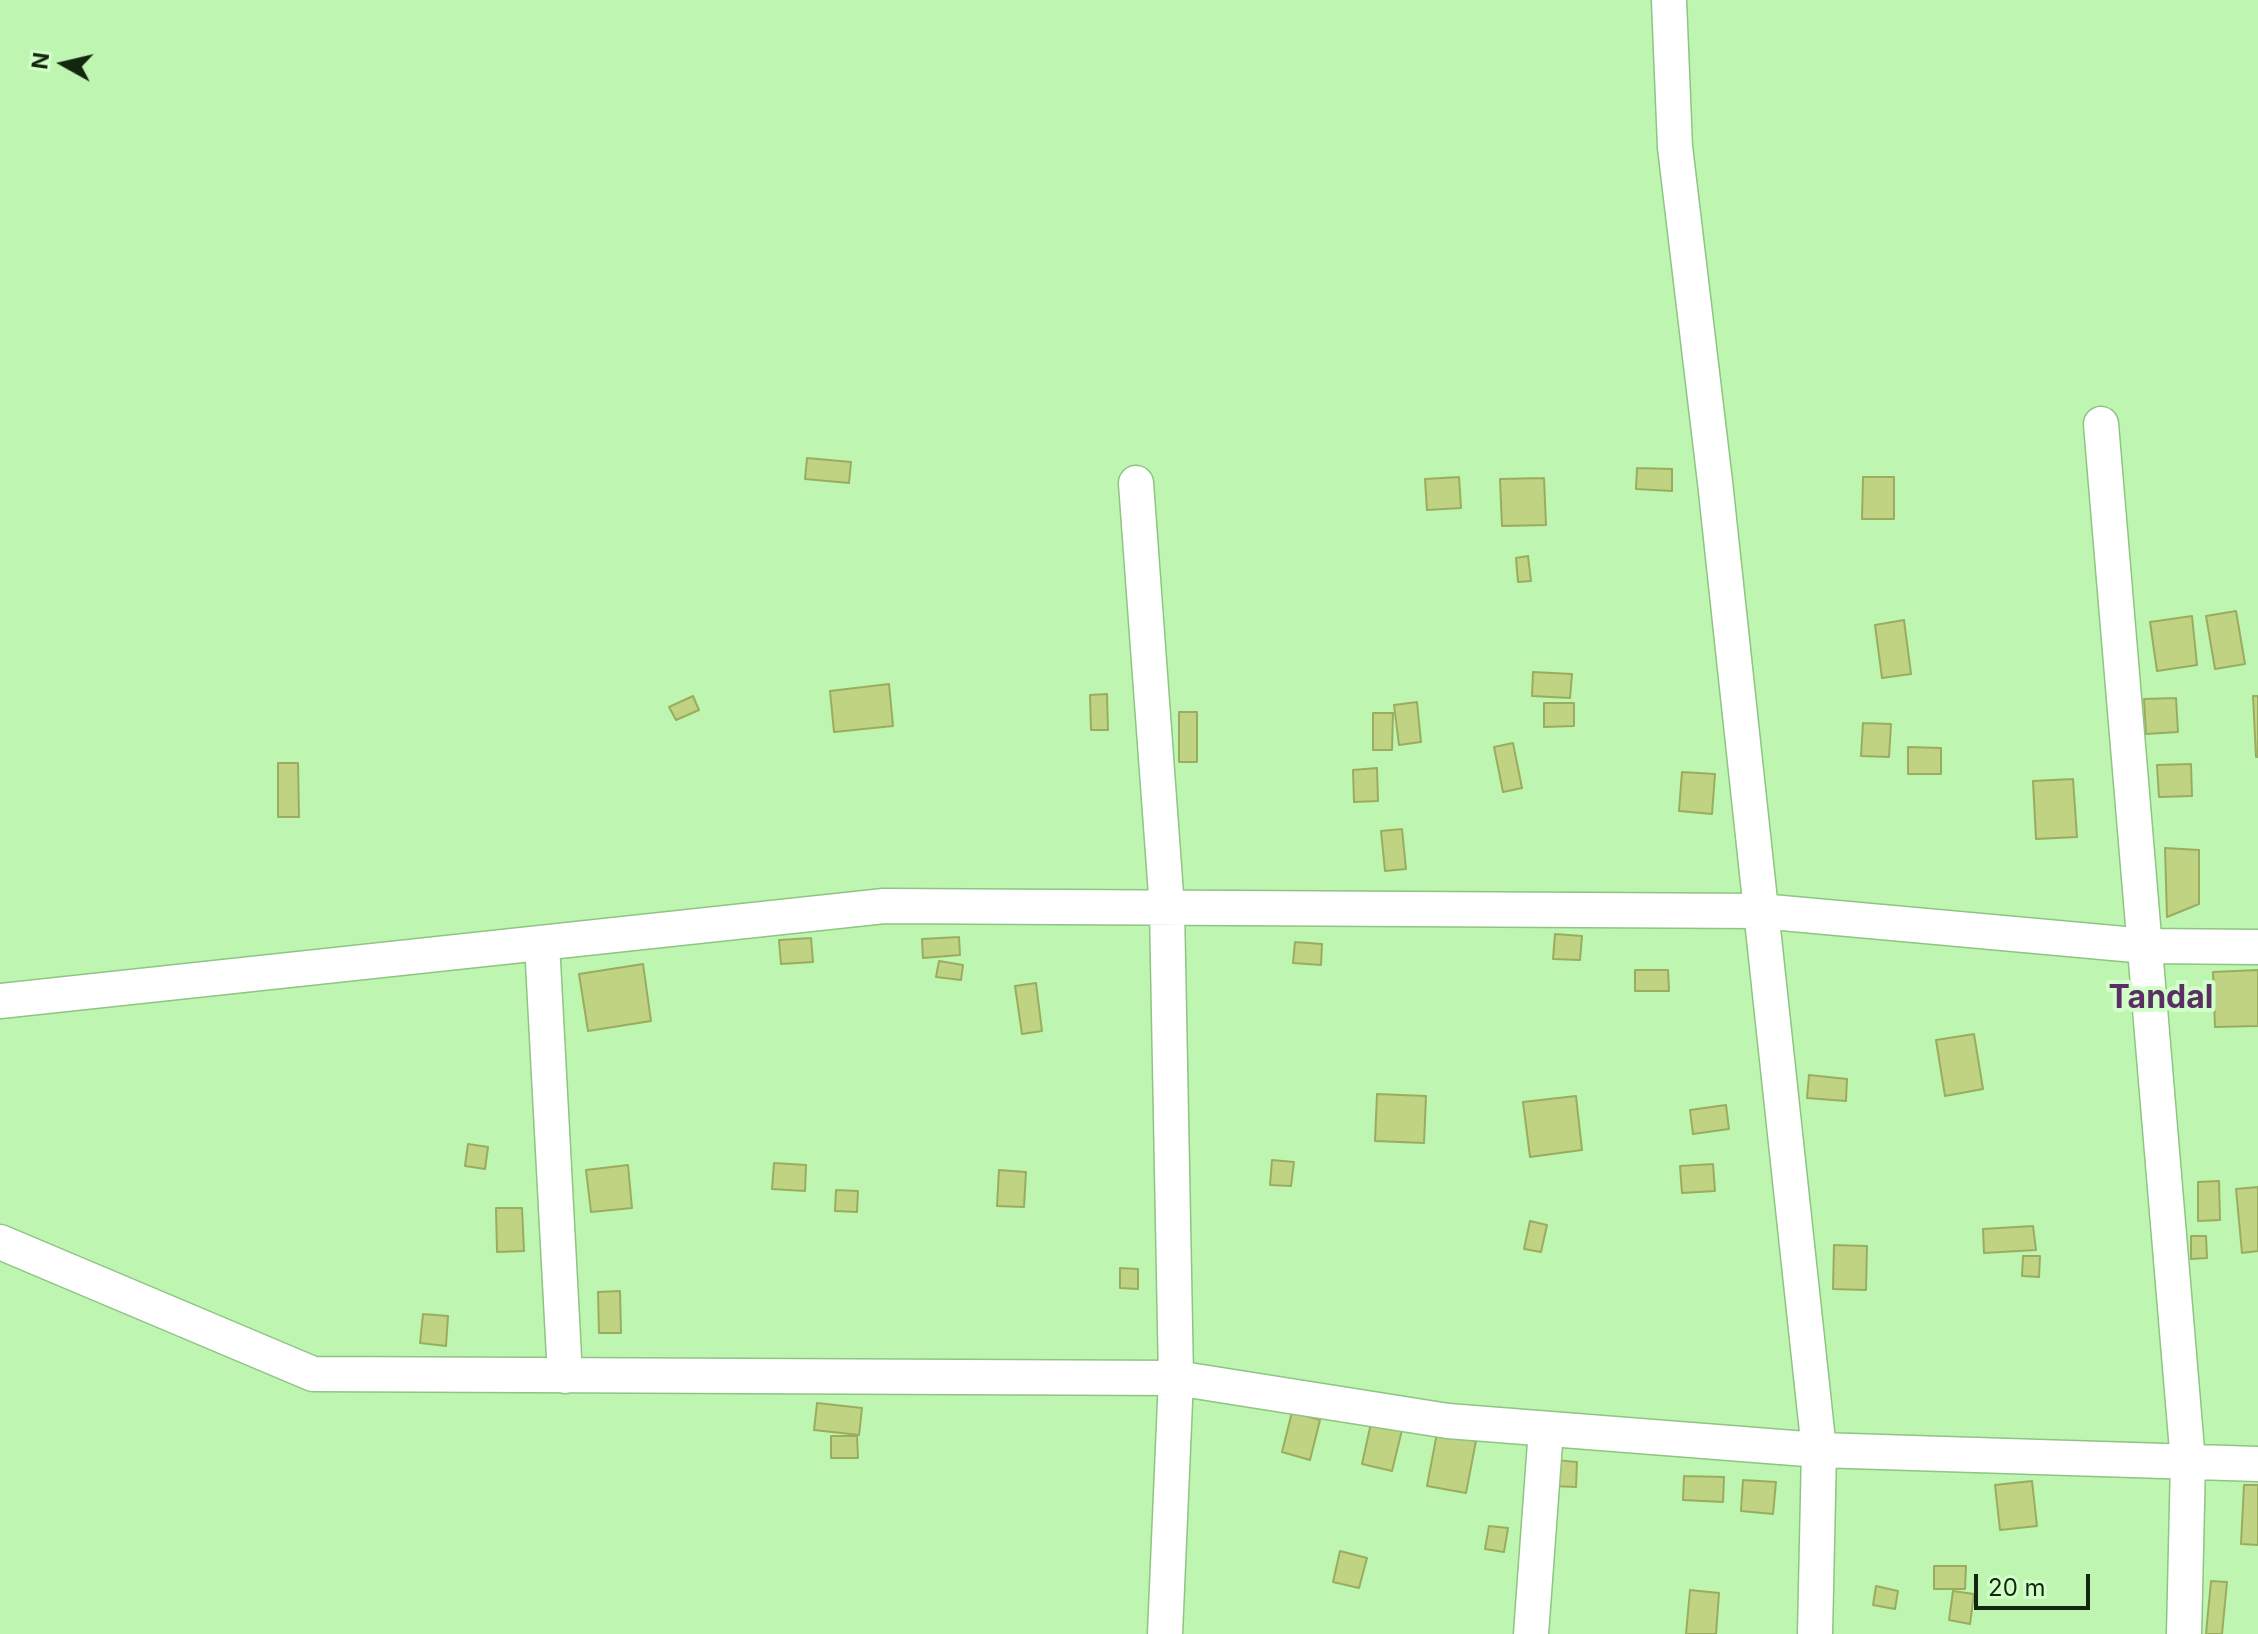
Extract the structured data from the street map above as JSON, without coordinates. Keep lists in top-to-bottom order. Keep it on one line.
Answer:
{"districts":["Tandal"],"scale_bar":"20 m","north":"left"}
